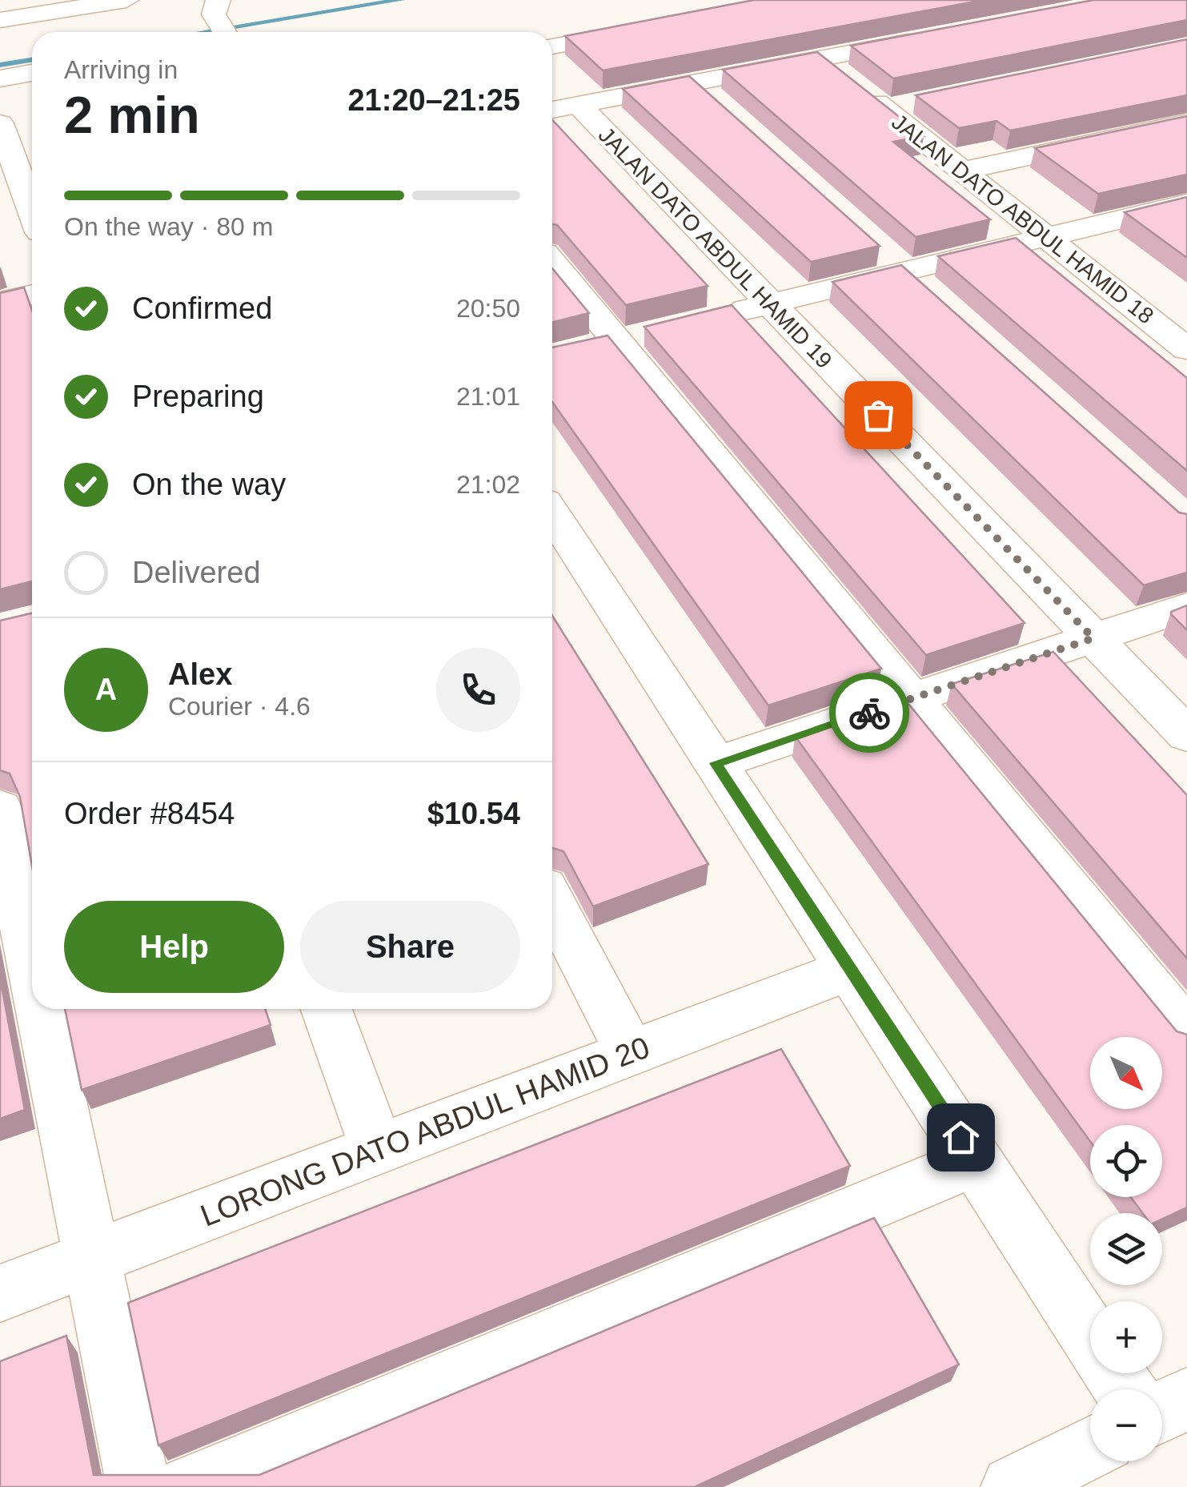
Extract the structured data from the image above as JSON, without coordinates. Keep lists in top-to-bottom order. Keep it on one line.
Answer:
{"streets":{"street":["JALAN DATO ABDUL HAMID 18","JALAN DATO ABDUL HAMID 19","LORONG DATO ABDUL HAMID 20"]},"north":"bottom right","page":{"heading":["2 min","Arriving in","21:20–21:25"],"panel":["Alex","Courier · 4.6","Order #8454","$10.54"],"bar":"On the way · 80 m","list":[["Confirmed","20:50"],["Preparing","21:01"],["On the way","21:02"],"Delivered"],"round":"A","buttons":["Help","Share"],"map_buttons":["+","−"]}}
